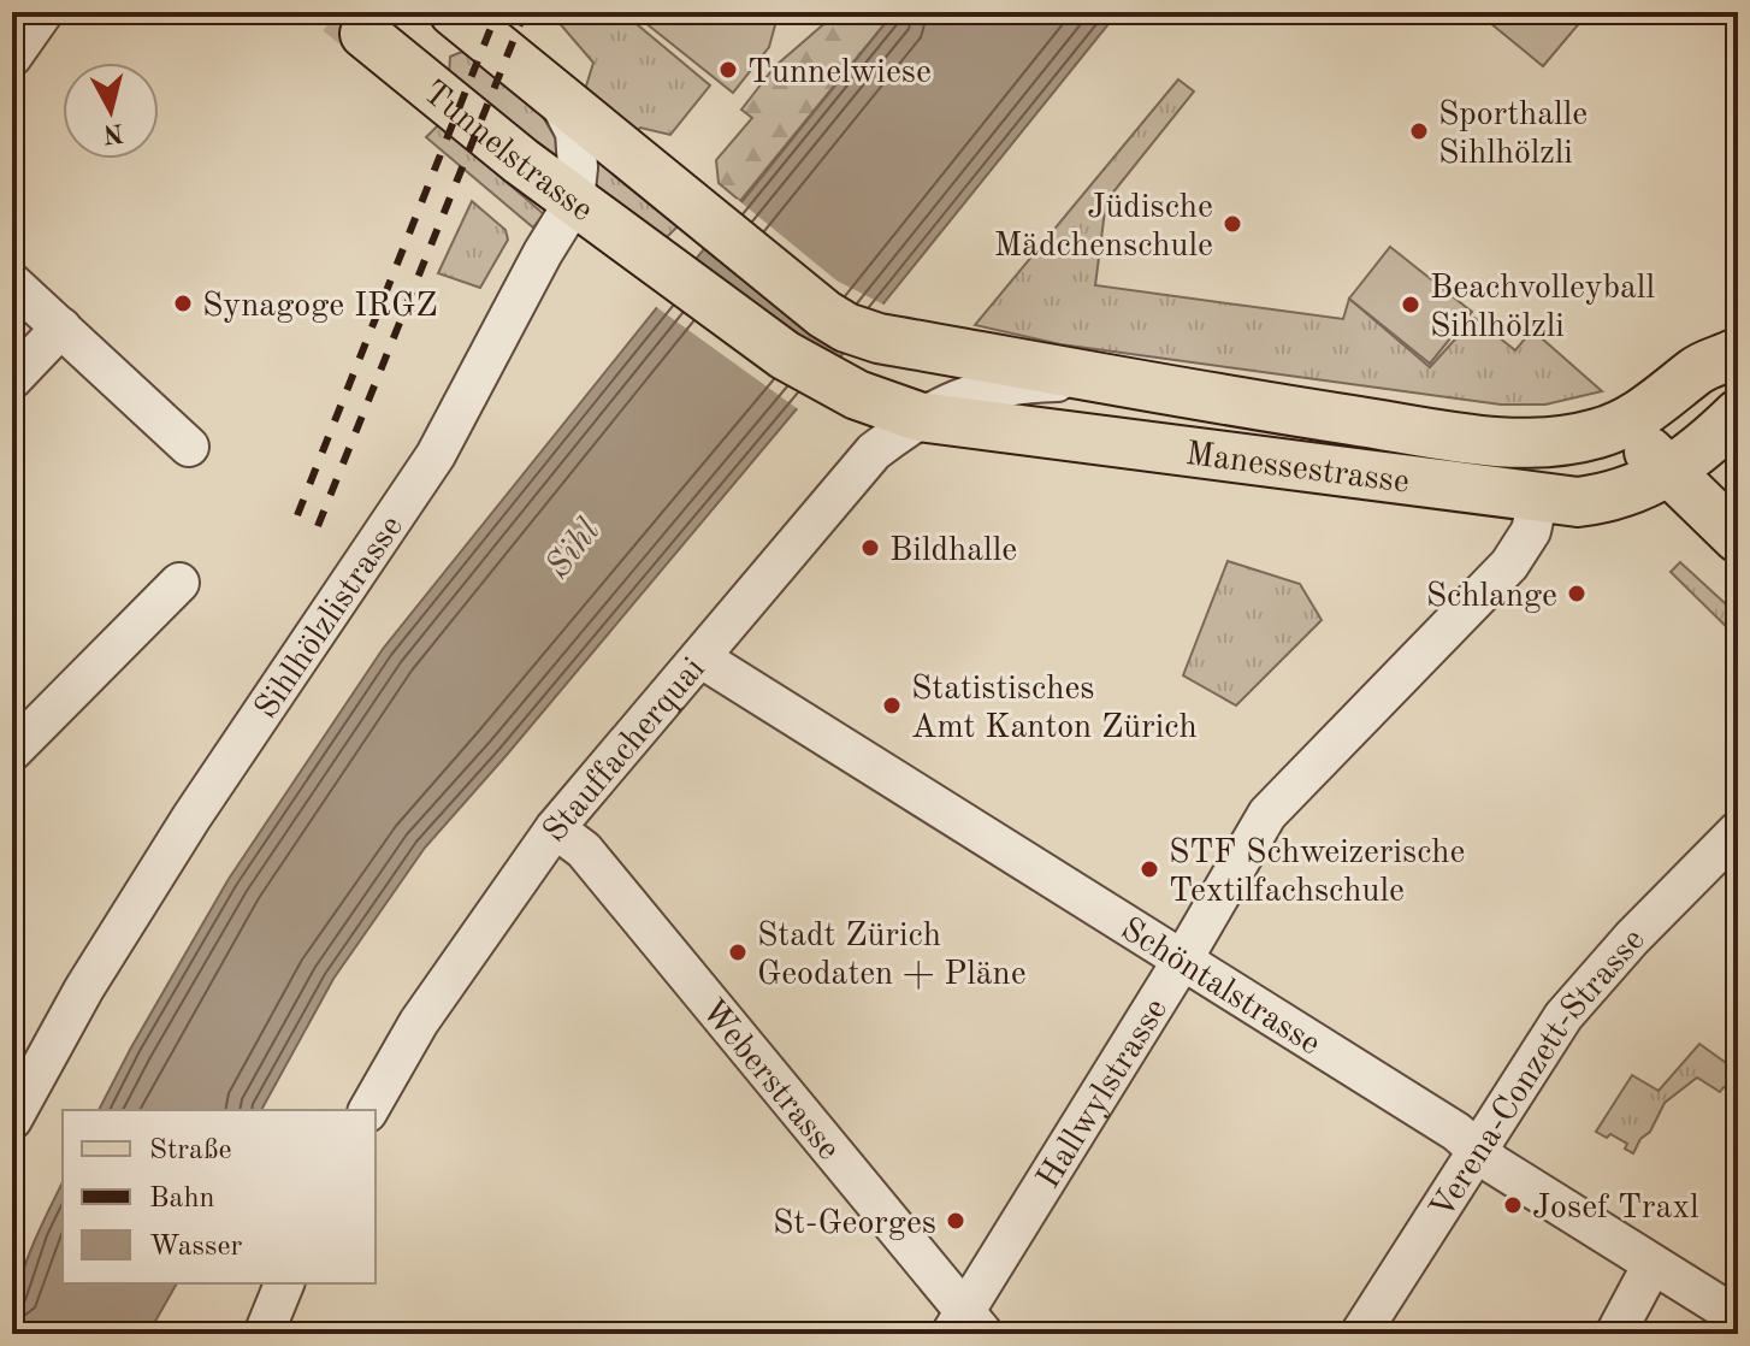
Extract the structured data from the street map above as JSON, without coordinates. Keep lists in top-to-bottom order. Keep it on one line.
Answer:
{"streets":{"main road":["Tunnelstrasse","Manessestrasse"],"street":["Sihlhölzlistrasse","Stauffacherquai","Schöntalstrasse","Verena-Conzett-Strasse","Weberstrasse","Hallwylstrasse"]},"crossings":[["Tunnelstrasse","Manessestrasse"],["Tunnelstrasse","Sihlhölzlistrasse"],["Manessestrasse","Stauffacherquai"],["Manessestrasse","Hallwylstrasse"],["Stauffacherquai","Schöntalstrasse"],["Stauffacherquai","Weberstrasse"],["Schöntalstrasse","Verena-Conzett-Strasse"],["Schöntalstrasse","Hallwylstrasse"],["Weberstrasse","Hallwylstrasse"]],"water":["Sihl"],"places":["Tunnelwiese","Sporthalle Sihlhölzli","Jüdische Mädchenschule","Synagoge IRGZ","Beachvolleyball Sihlhölzli","Bildhalle","Schlange","Statistisches Amt Kanton Zürich","STF Schweizerische Textilfachschule","Stadt Zürich Geodaten + Pläne","Josef Traxl","St-Georges"],"legend":["Straße","Bahn","Wasser"],"north":"bottom"}
